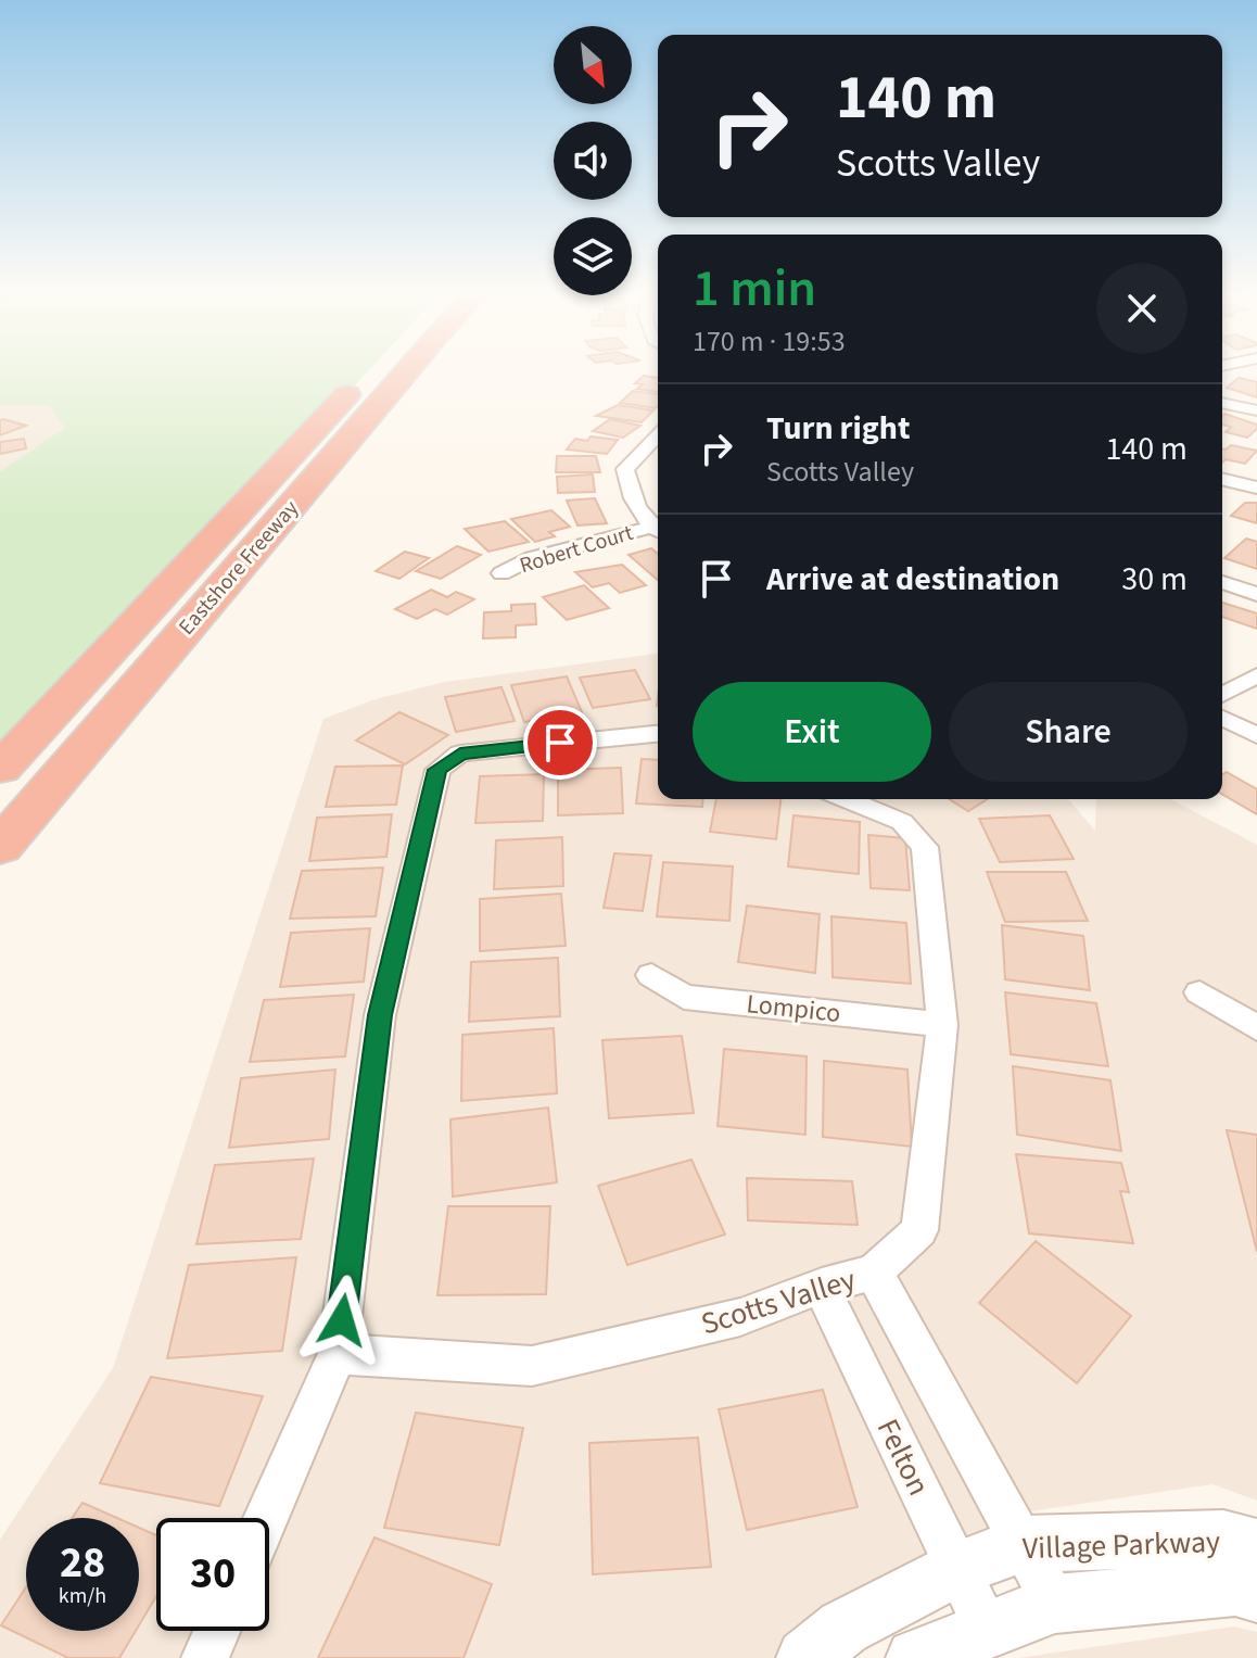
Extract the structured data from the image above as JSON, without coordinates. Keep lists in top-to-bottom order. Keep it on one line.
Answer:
{"streets":{"highway":["Eastshore Freeway"],"street":["Robert Court","Lompico","Scotts Valley","Felton","Village Parkway"]},"crossings":[["Lompico","Scotts Valley"],["Scotts Valley","Felton"],["Felton","Village Parkway"]],"north":"bottom right","page":{"turn":["140 m","Scotts Valley"],"heading":["1 min","170 m · 19:53"],"list":[{"name":"Turn right","note":"Scotts Valley","value":"140 m"},{"name":"Arrive at destination","value":"30 m"}],"buttons":["Exit","Share"],"speed":"28 km/h","limit":"30"}}
